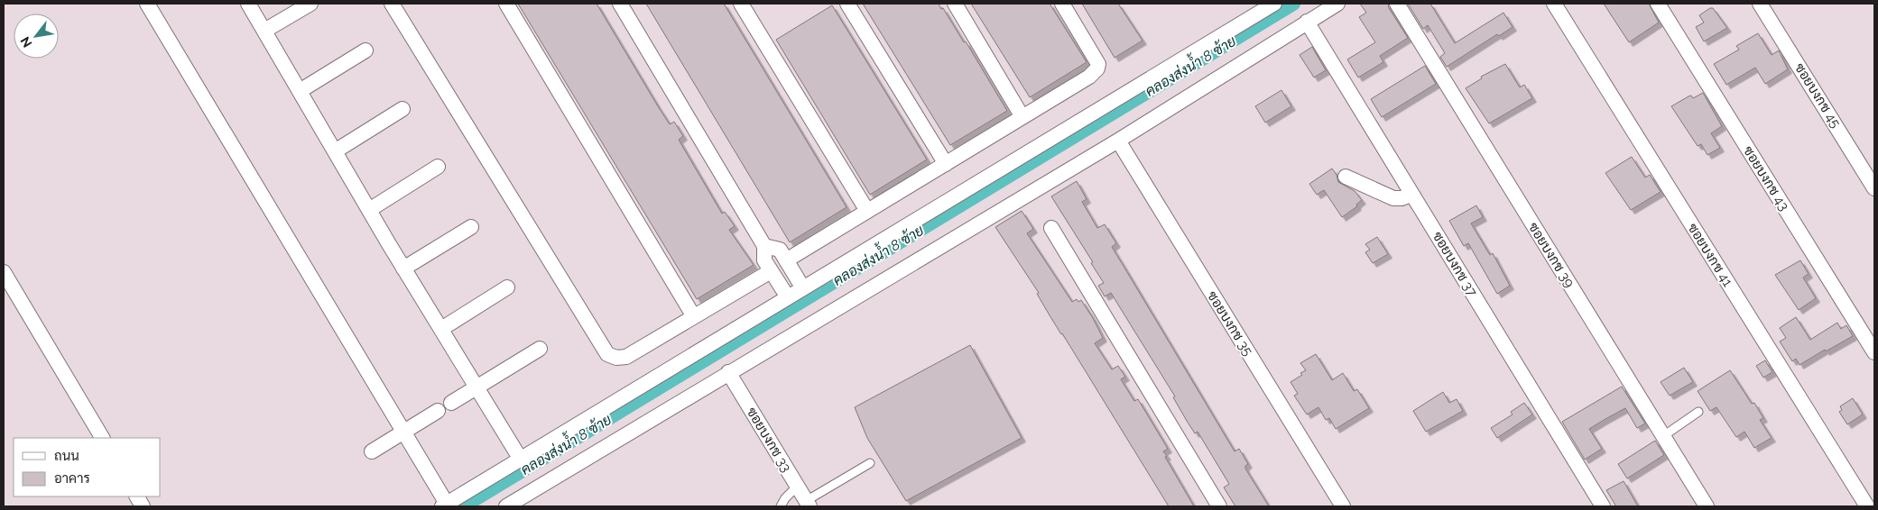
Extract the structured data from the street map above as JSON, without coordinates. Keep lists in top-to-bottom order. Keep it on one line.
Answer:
{"streets":{"street":["ซอยบงกช 45","ซอยบงกช 43","ซอยบงกช 39","ซอยบงกช 41","ซอยบงกช 37","ซอยบงกช 35","ซอยบงกช 33"]},"water":["คลองส่งน้ำ 8 ซ้าย"],"legend":["ถนน","อาคาร"],"north":"bottom left"}
